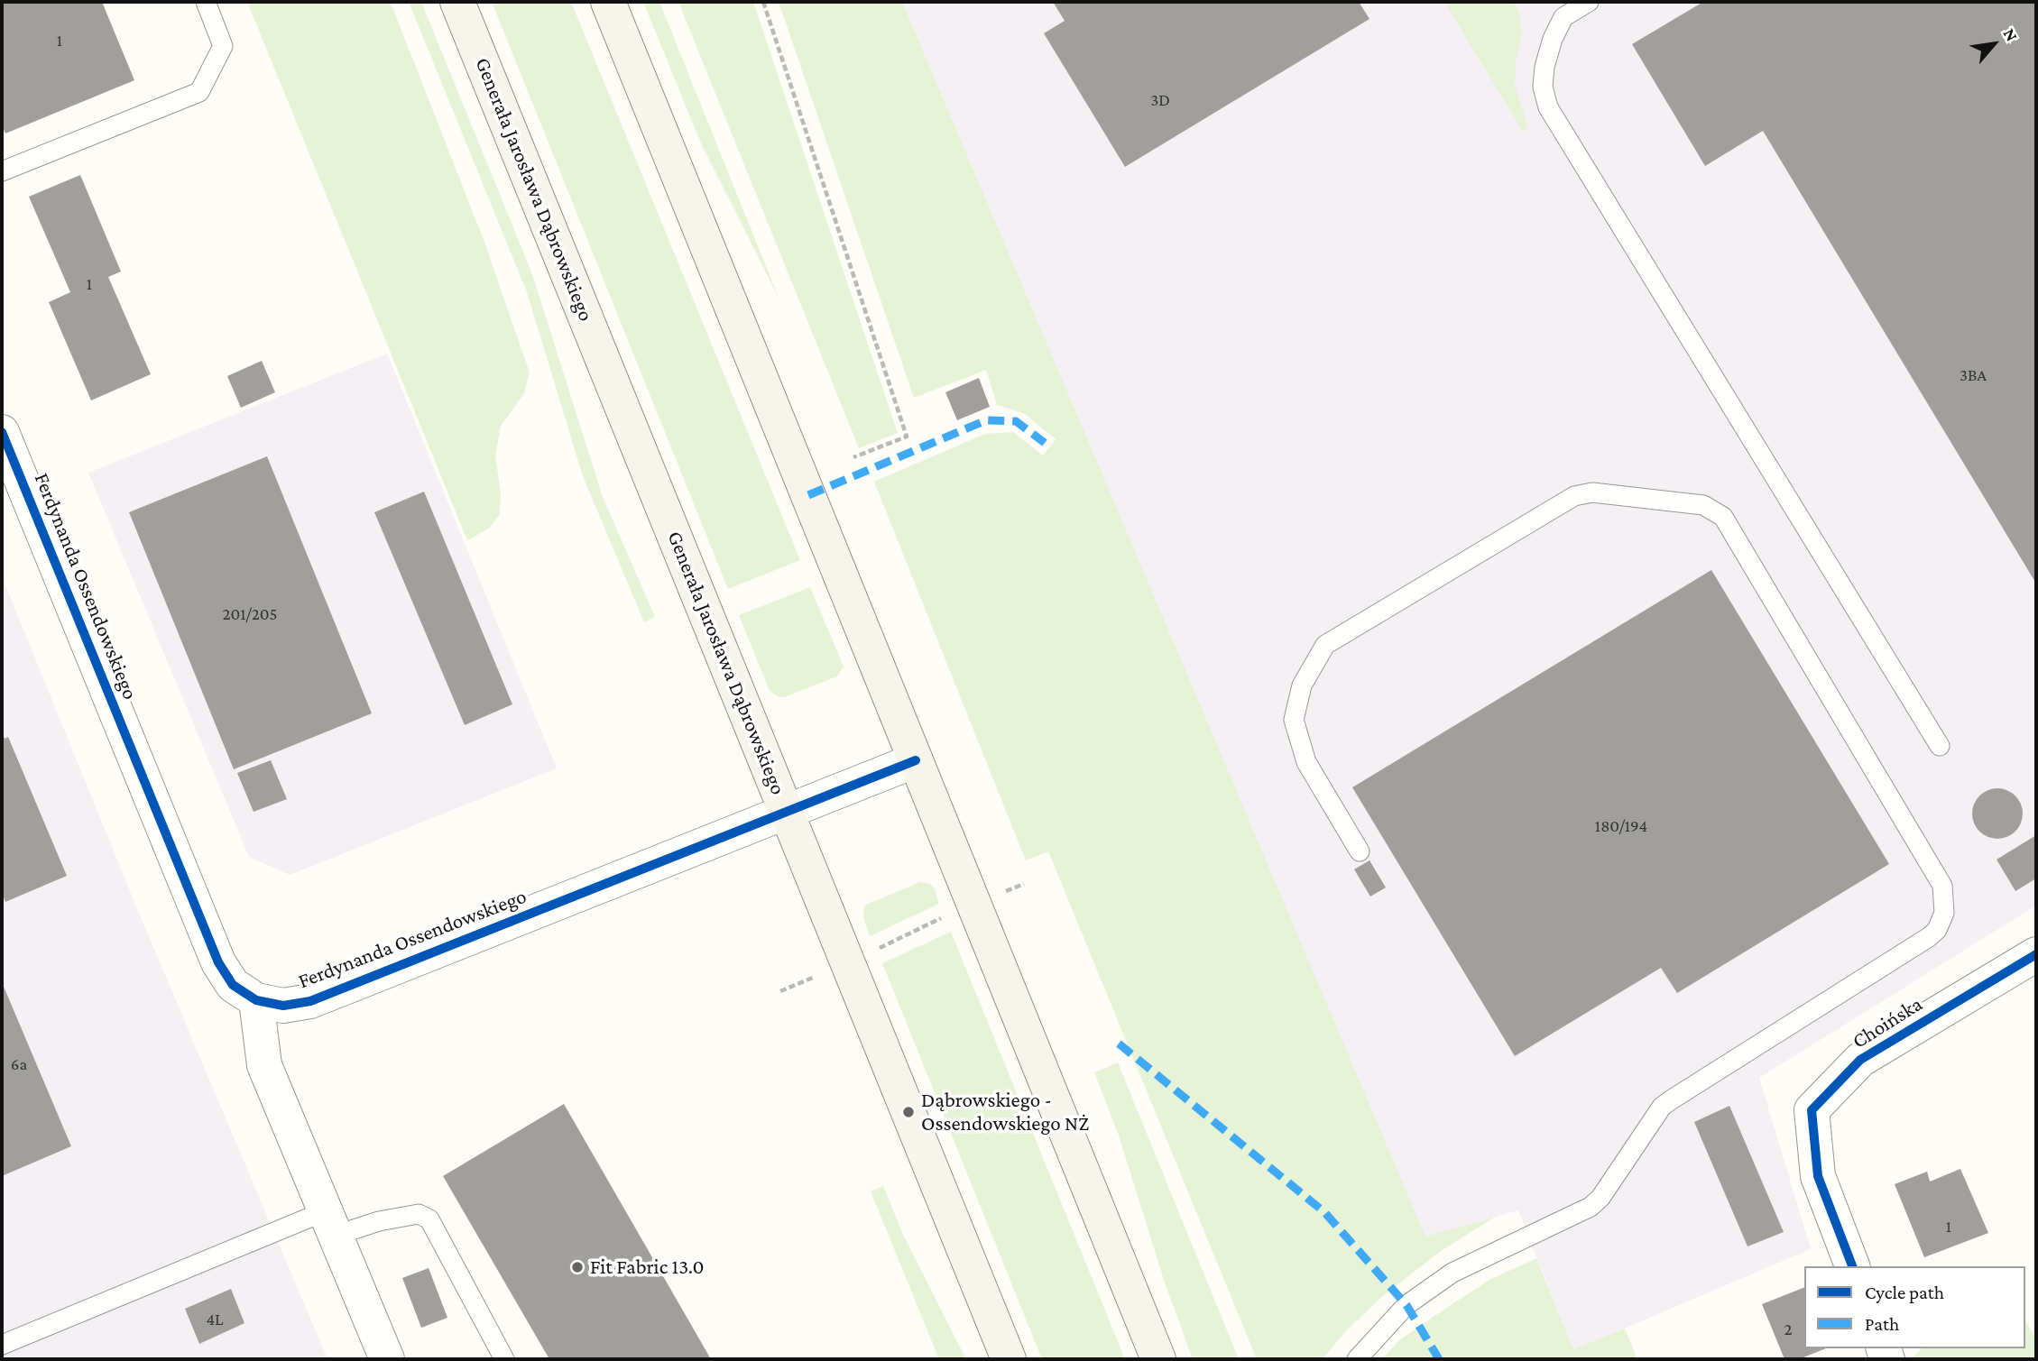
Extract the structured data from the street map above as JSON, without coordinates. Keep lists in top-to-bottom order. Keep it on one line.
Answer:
{"streets":{"main road":["Generała Jarosława Dąbrowskiego"],"street":["Ferdynanda Ossendowskiego","Choińska"]},"crossings":[["Generała Jarosława Dąbrowskiego","Ferdynanda Ossendowskiego"]],"places":["Dąbrowskiego - Ossendowskiego NŻ","Fit Fabric 13.0"],"house_numbers":["1","3D","1","3BA","201/205","180/194","6a","1","4L","2"],"legend":["Cycle path","Path"],"north":"top right"}
